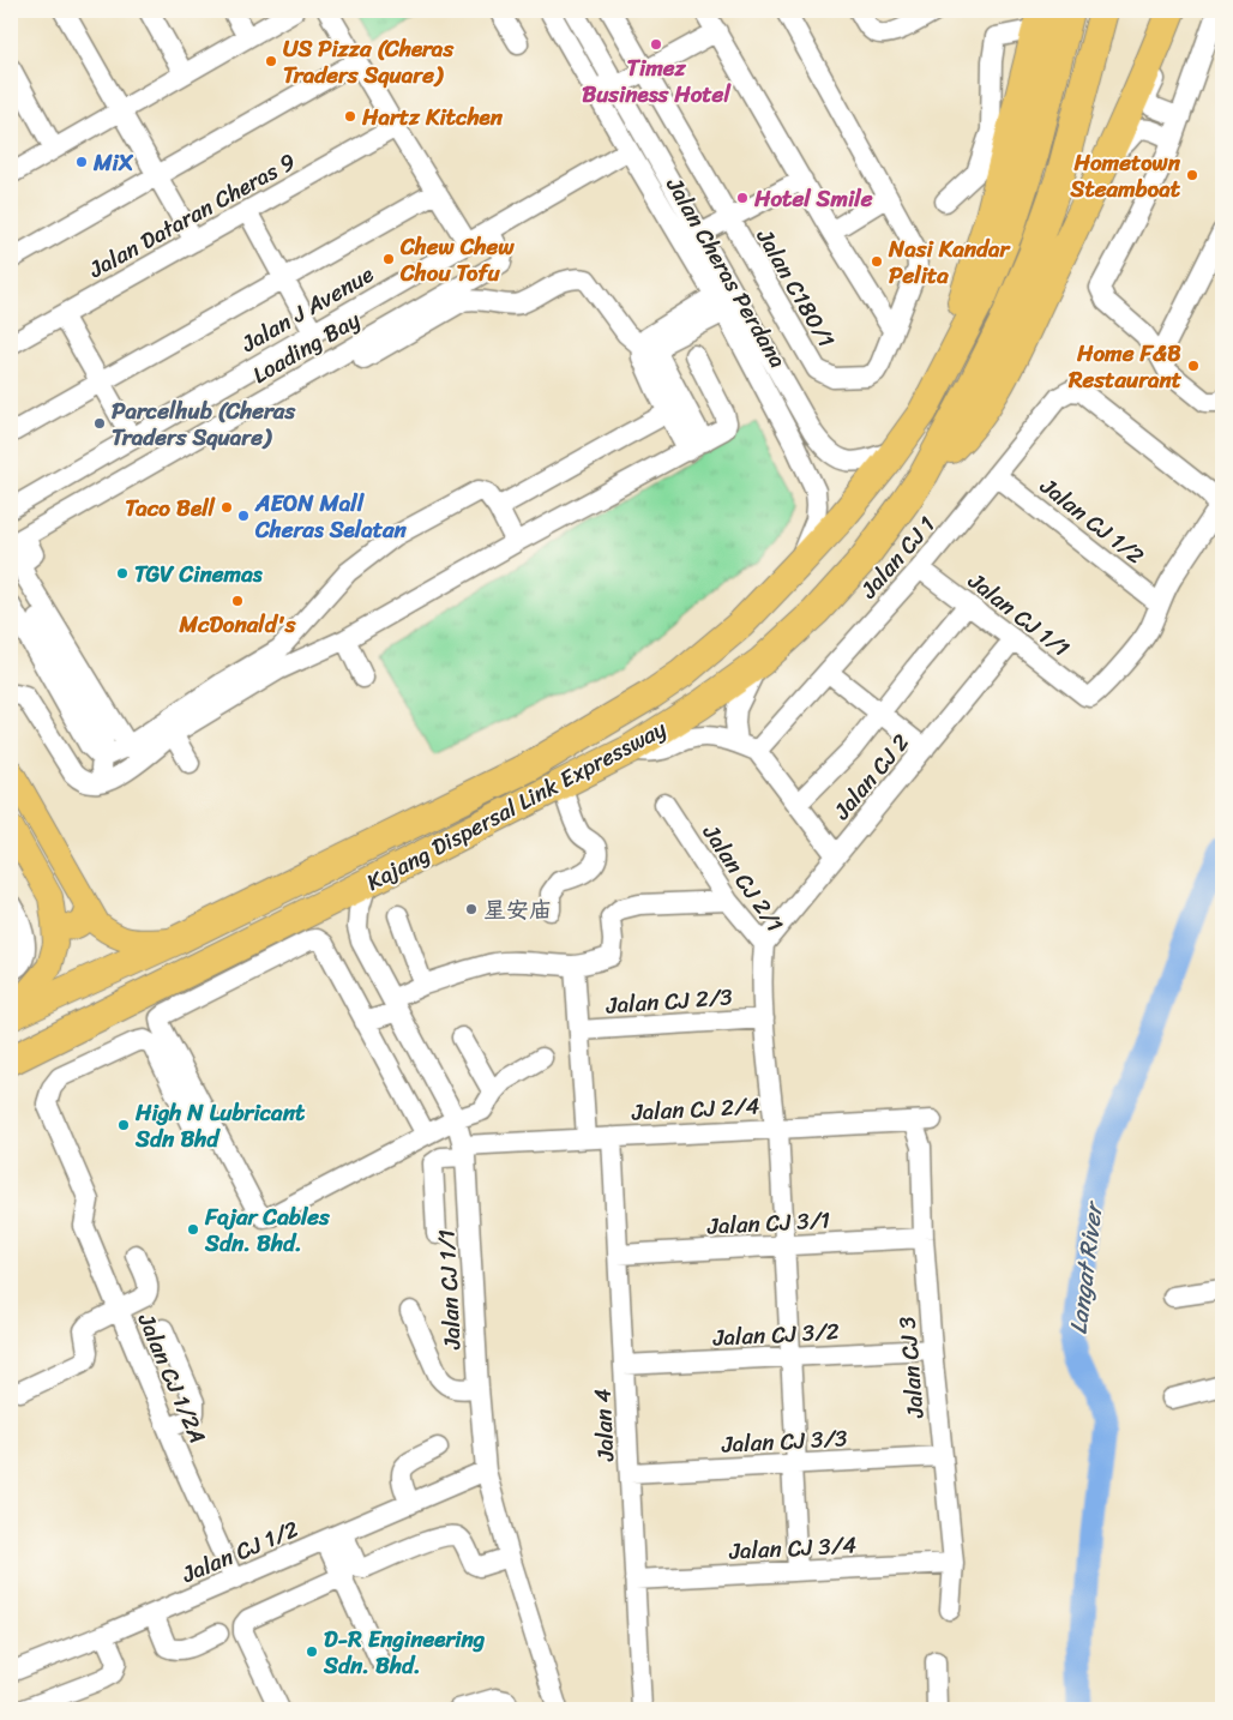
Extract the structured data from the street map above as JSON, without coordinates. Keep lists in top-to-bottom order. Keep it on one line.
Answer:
{"streets":{"highway":["Kajang Dispersal Link Expressway"],"street":["Jalan Dataran Cheras 9","Jalan Cheras Perdana","Jalan C180/1","Jalan J Avenue","Loading Bay","Jalan CJ 1/2","Jalan CJ 1","Jalan CJ 1/1","Jalan CJ 2","Jalan CJ 2/1","Jalan CJ 2/3","Jalan CJ 2/4","Jalan CJ 3/1","Jalan CJ 3/2","Jalan CJ 3","Jalan CJ 1/2A","Jalan 4","Jalan CJ 3/3","Jalan CJ 3/4"]},"crossings":[["Jalan Cheras Perdana","Jalan J Avenue"],["Jalan Cheras Perdana","Kajang Dispersal Link Expressway"],["Jalan J Avenue","Loading Bay"],["Jalan CJ 1/2","Jalan CJ 1"],["Jalan CJ 1/2","Jalan CJ 1/1"],["Jalan CJ 1/2","Jalan CJ 1/2A"],["Jalan CJ 1","Jalan CJ 1/1"],["Jalan CJ 1/1","Jalan CJ 2"],["Jalan CJ 1/1","Kajang Dispersal Link Expressway"],["Jalan CJ 1/1","Jalan CJ 2/4"],["Jalan CJ 2","Jalan CJ 2/1"],["Jalan CJ 2/1","Jalan CJ 2/3"],["Jalan CJ 2/1","Jalan CJ 2/4"],["Jalan CJ 2/1","Jalan CJ 3/1"],["Jalan CJ 2/1","Jalan CJ 3/2"],["Jalan CJ 2/1","Jalan CJ 3/3"],["Jalan CJ 2/1","Jalan CJ 3/4"],["Jalan CJ 2/4","Jalan CJ 3"],["Jalan CJ 2/4","Jalan 4"],["Jalan CJ 3/1","Jalan CJ 3"],["Jalan CJ 3/1","Jalan 4"],["Jalan CJ 3/2","Jalan CJ 3"],["Jalan CJ 3/2","Jalan 4"],["Jalan CJ 3","Jalan CJ 3/3"],["Jalan CJ 3","Jalan CJ 3/4"],["Jalan 4","Jalan CJ 3/3"],["Jalan 4","Jalan CJ 3/4"]],"water":["Langat River"],"places":["Timez Business Hotel","US Pizza (Cheras Traders Square)","Hartz Kitchen","MiX","Hometown Steamboat","Hotel Smile","Chew Chew Chou Tofu","Nasi Kandar Pelita","Home F&B Restaurant","Parcelhub (Cheras Traders Square)","Taco Bell","AEON Mall Cheras Selatan","TGV Cinemas","McDonald's","星安庙","High N Lubricant Sdn Bhd","Fajar Cables Sdn. Bhd.","D-R Engineering Sdn. Bhd."]}
